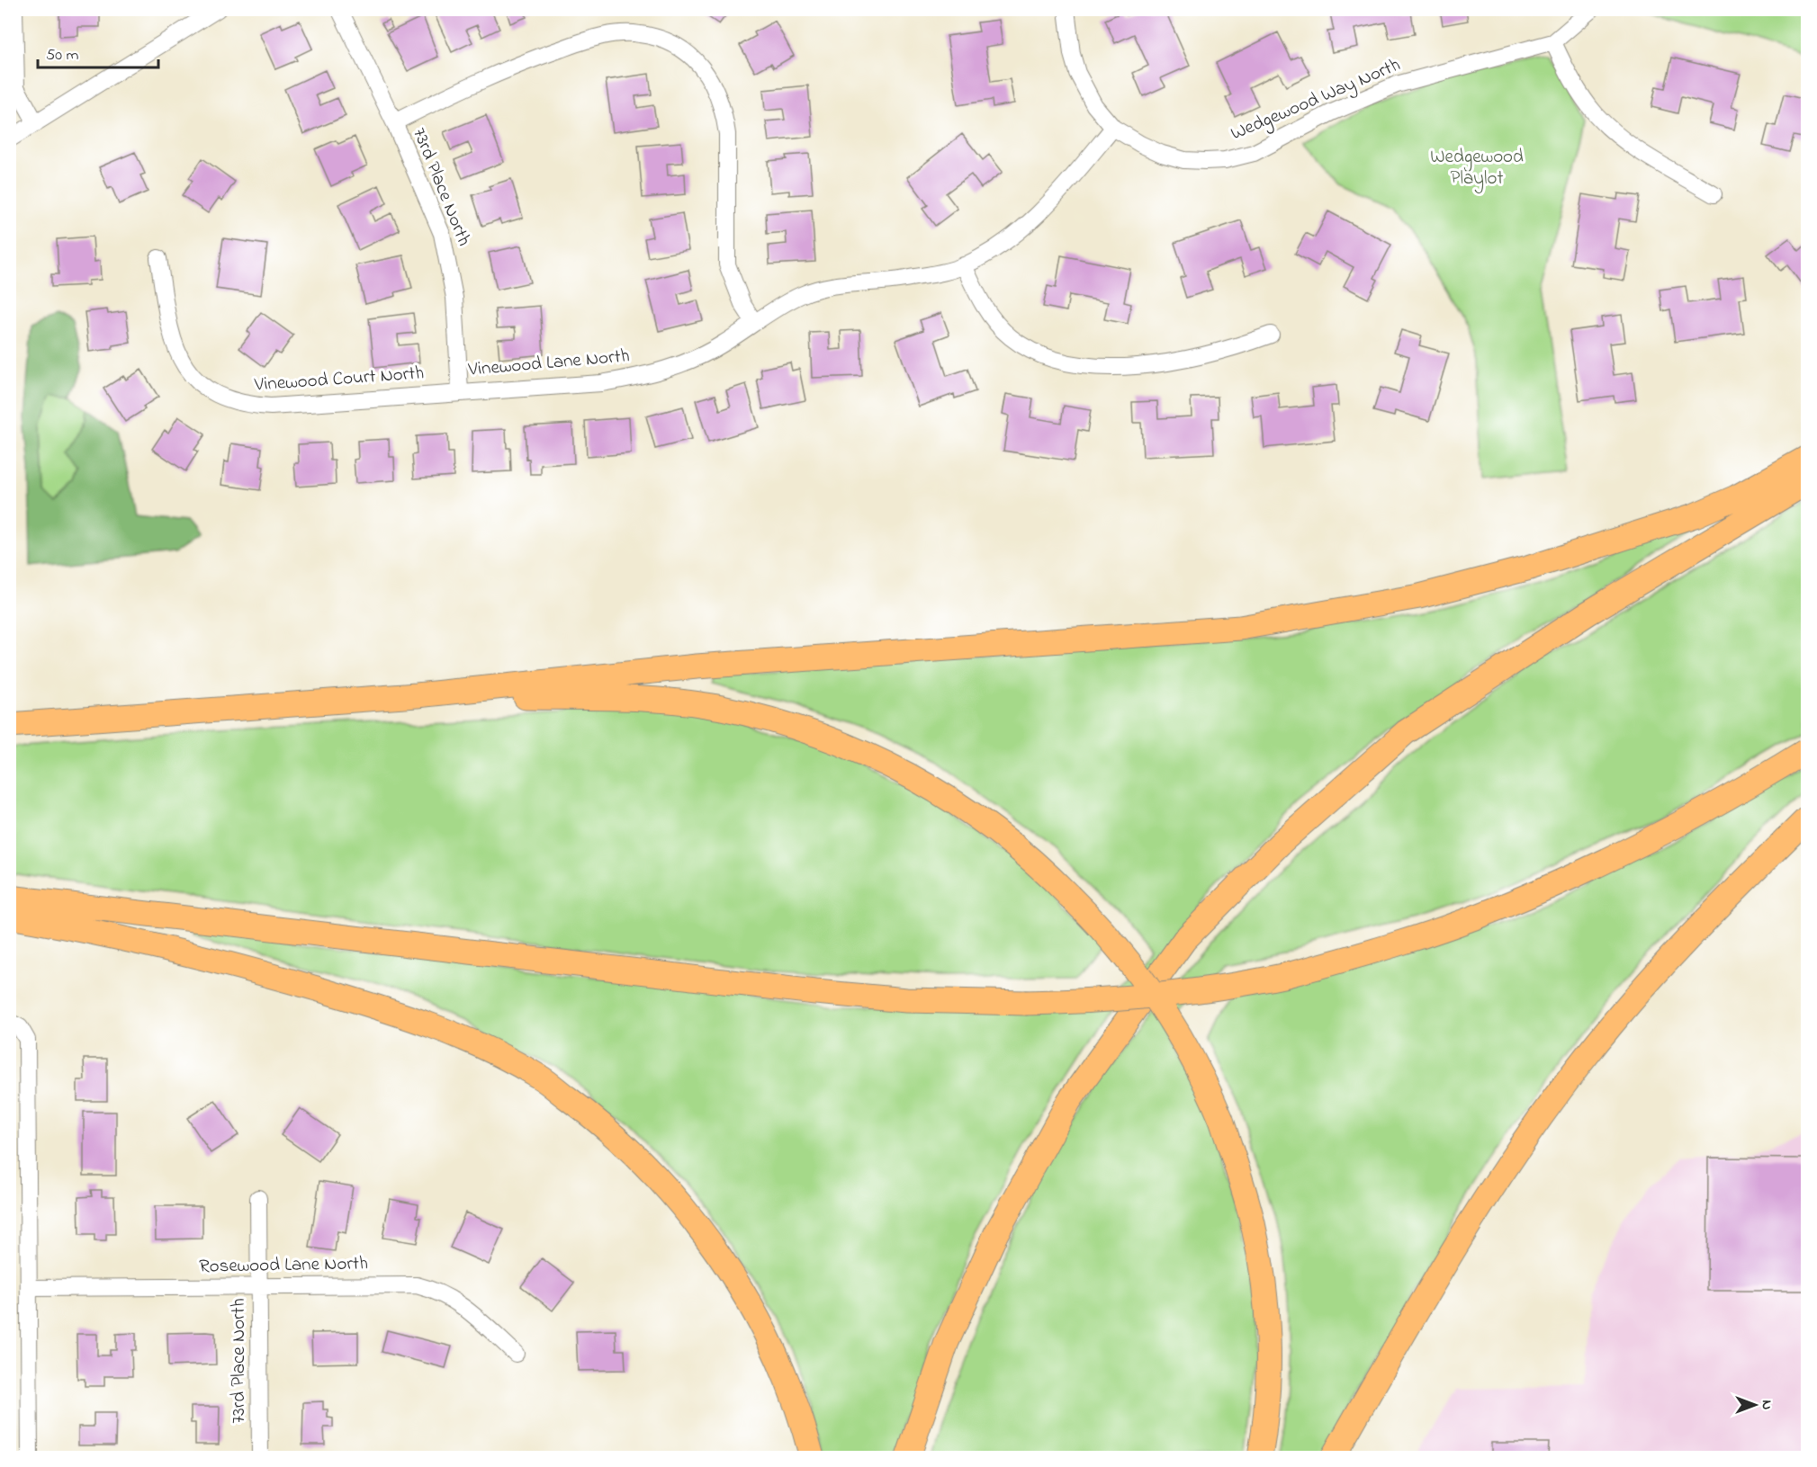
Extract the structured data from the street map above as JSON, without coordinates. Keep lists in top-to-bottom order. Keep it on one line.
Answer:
{"streets":{"street":["Wedgewood Way North","73rd Place North","Vinewood Lane North","Vinewood Court North","Rosewood Lane North"]},"crossings":[["Wedgewood Way North","Vinewood Lane North"],["73rd Place North","Vinewood Lane North"],["73rd Place North","Vinewood Court North"],["73rd Place North","Rosewood Lane North"],["Vinewood Lane North","Vinewood Court North"]],"parks":["Wedgewood Playlot"],"scale_bar":"50 m","north":"right"}
